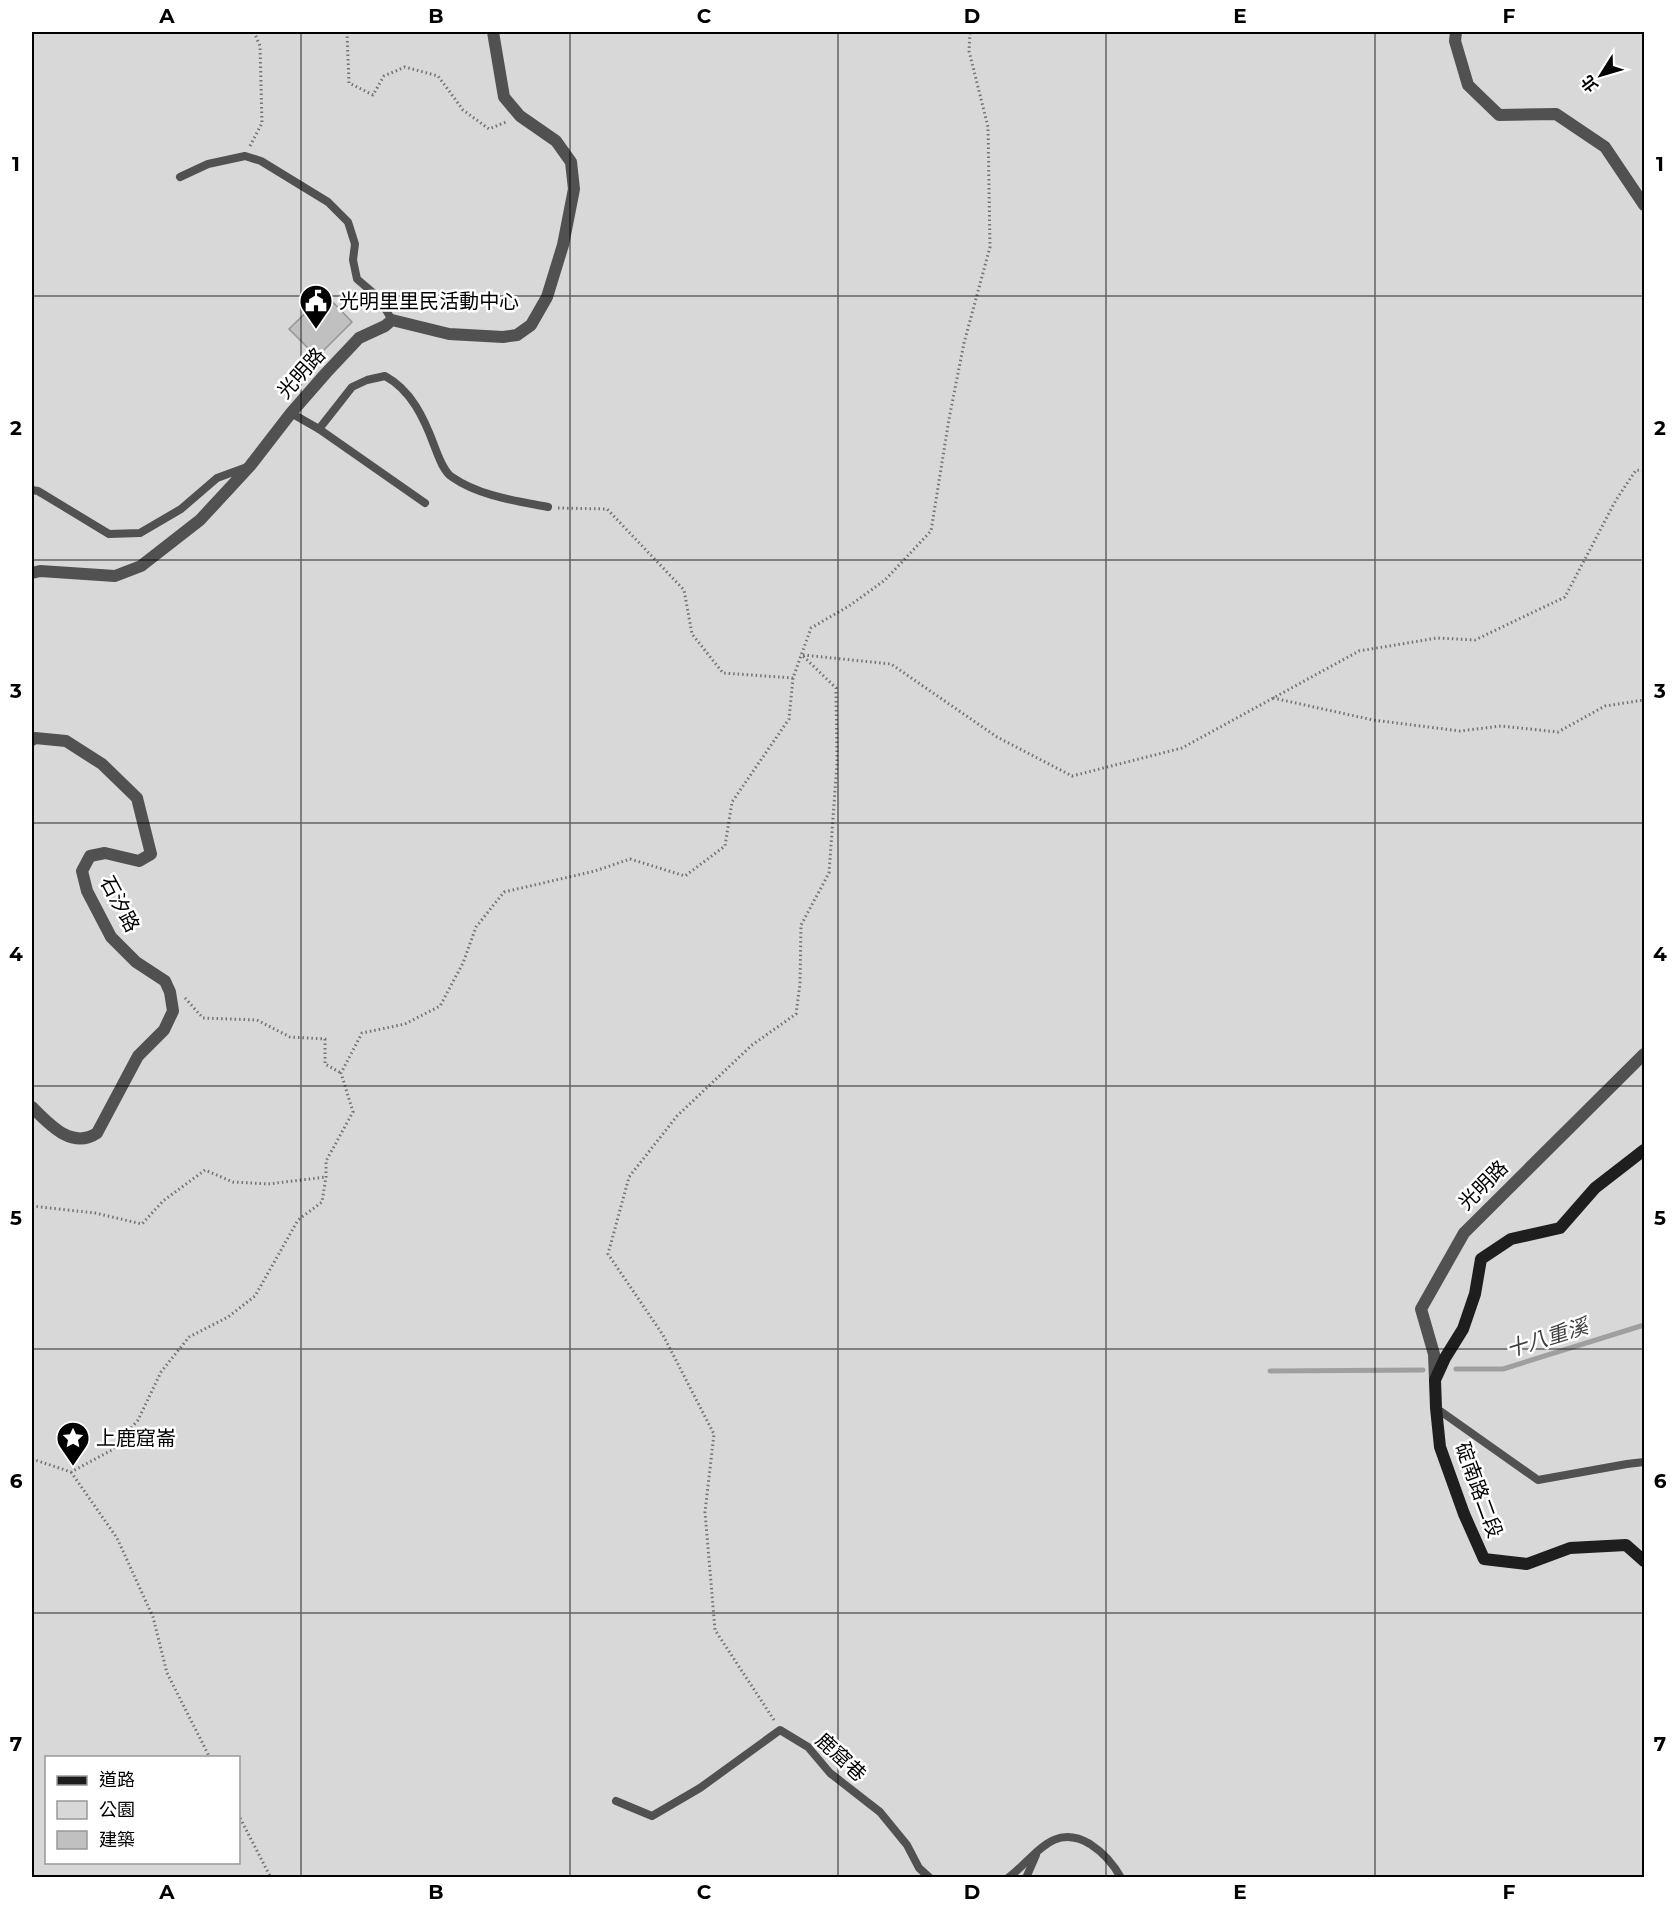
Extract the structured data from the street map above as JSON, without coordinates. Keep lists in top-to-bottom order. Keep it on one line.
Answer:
{"streets":{"street":["光明路","石汐路","碇南路二段"],"lane":["鹿窟巷"]},"crossings":[["光明路","碇南路二段"]],"water":["十八重溪"],"places":{"public building":["光明里里民活動中心"],"place":["上鹿窟崙"]},"legend":["道路","公園","建築"],"north":"bottom left","grid":{"columns":["A","B","C","D","E","F"],"rows":["1","2","3","4","5","6","7"]}}
